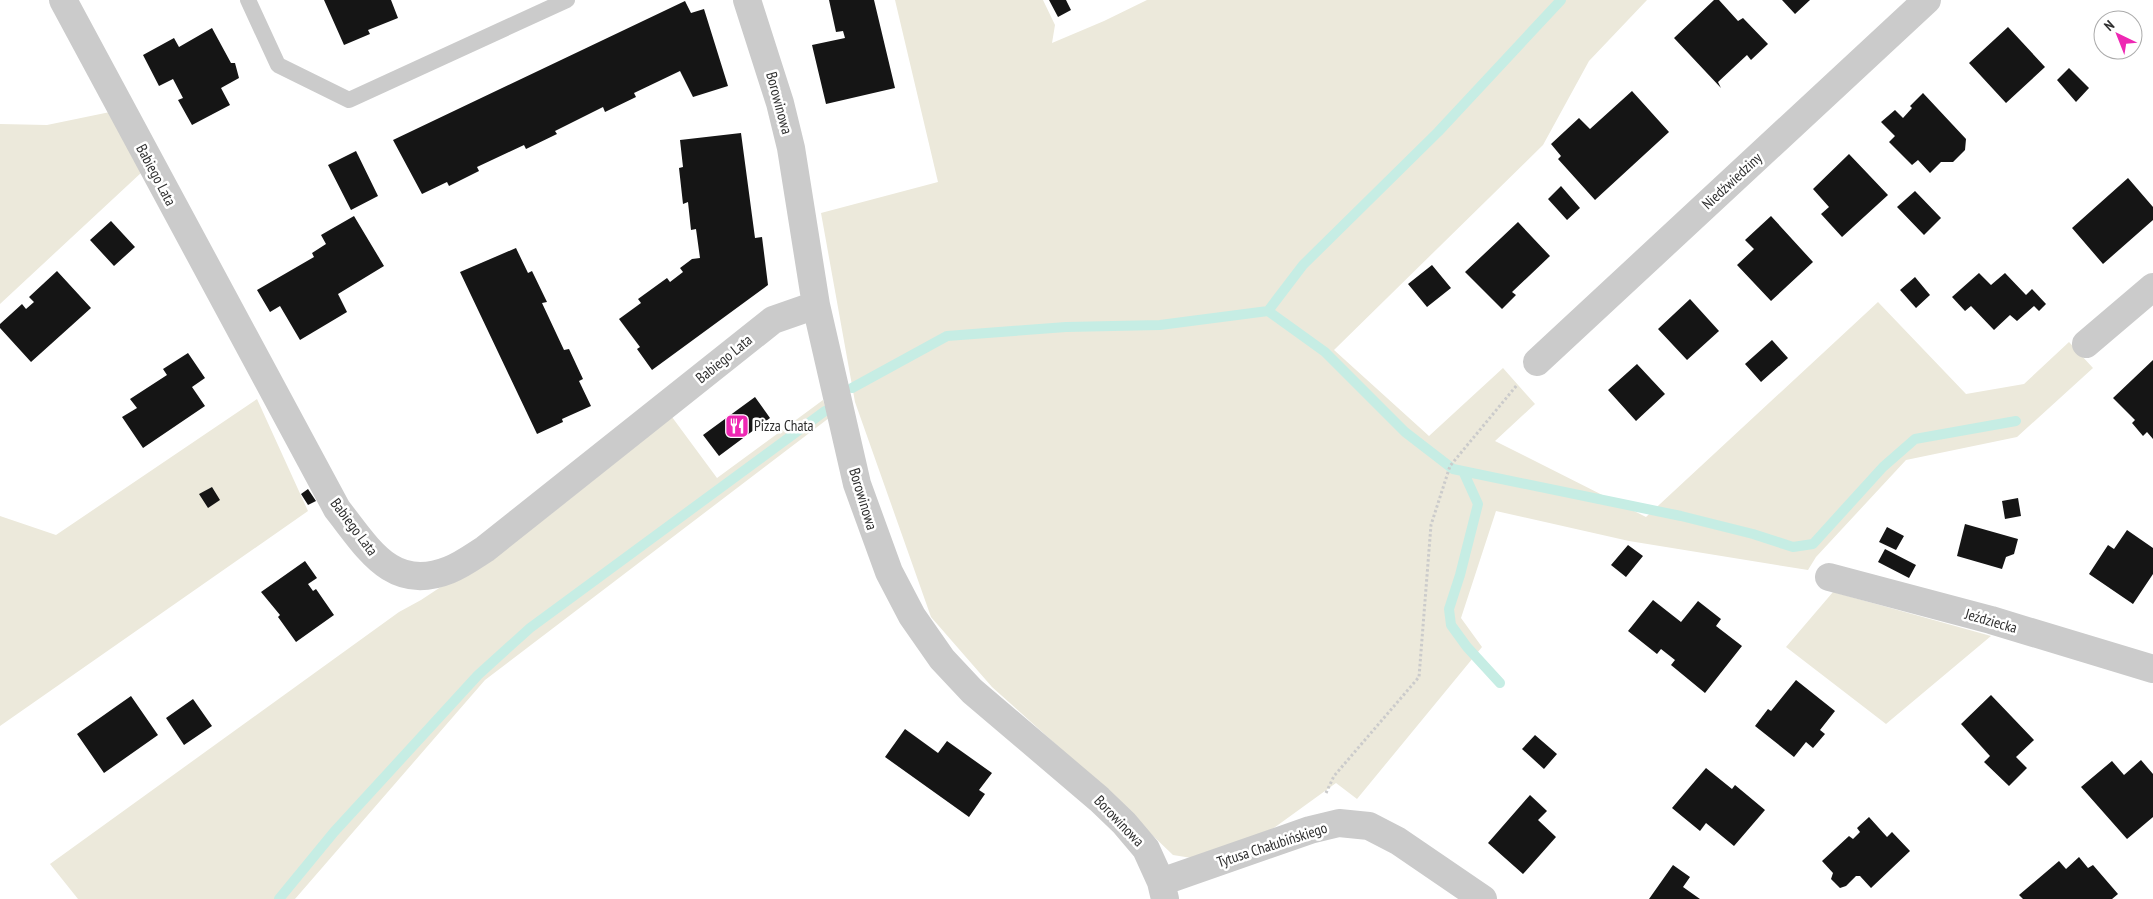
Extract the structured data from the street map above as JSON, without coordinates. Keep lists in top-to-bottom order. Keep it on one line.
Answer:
{"streets":{"street":["Borowinowa","Babiego Lata","Niedźwiedziny","Jeździecka","Tytusa Chałubińskiego"]},"crossings":[["Borowinowa","Babiego Lata"],["Borowinowa","Tytusa Chałubińskiego"]],"places":{"restaurant":["Pizza Chata"]},"north":"top left"}
